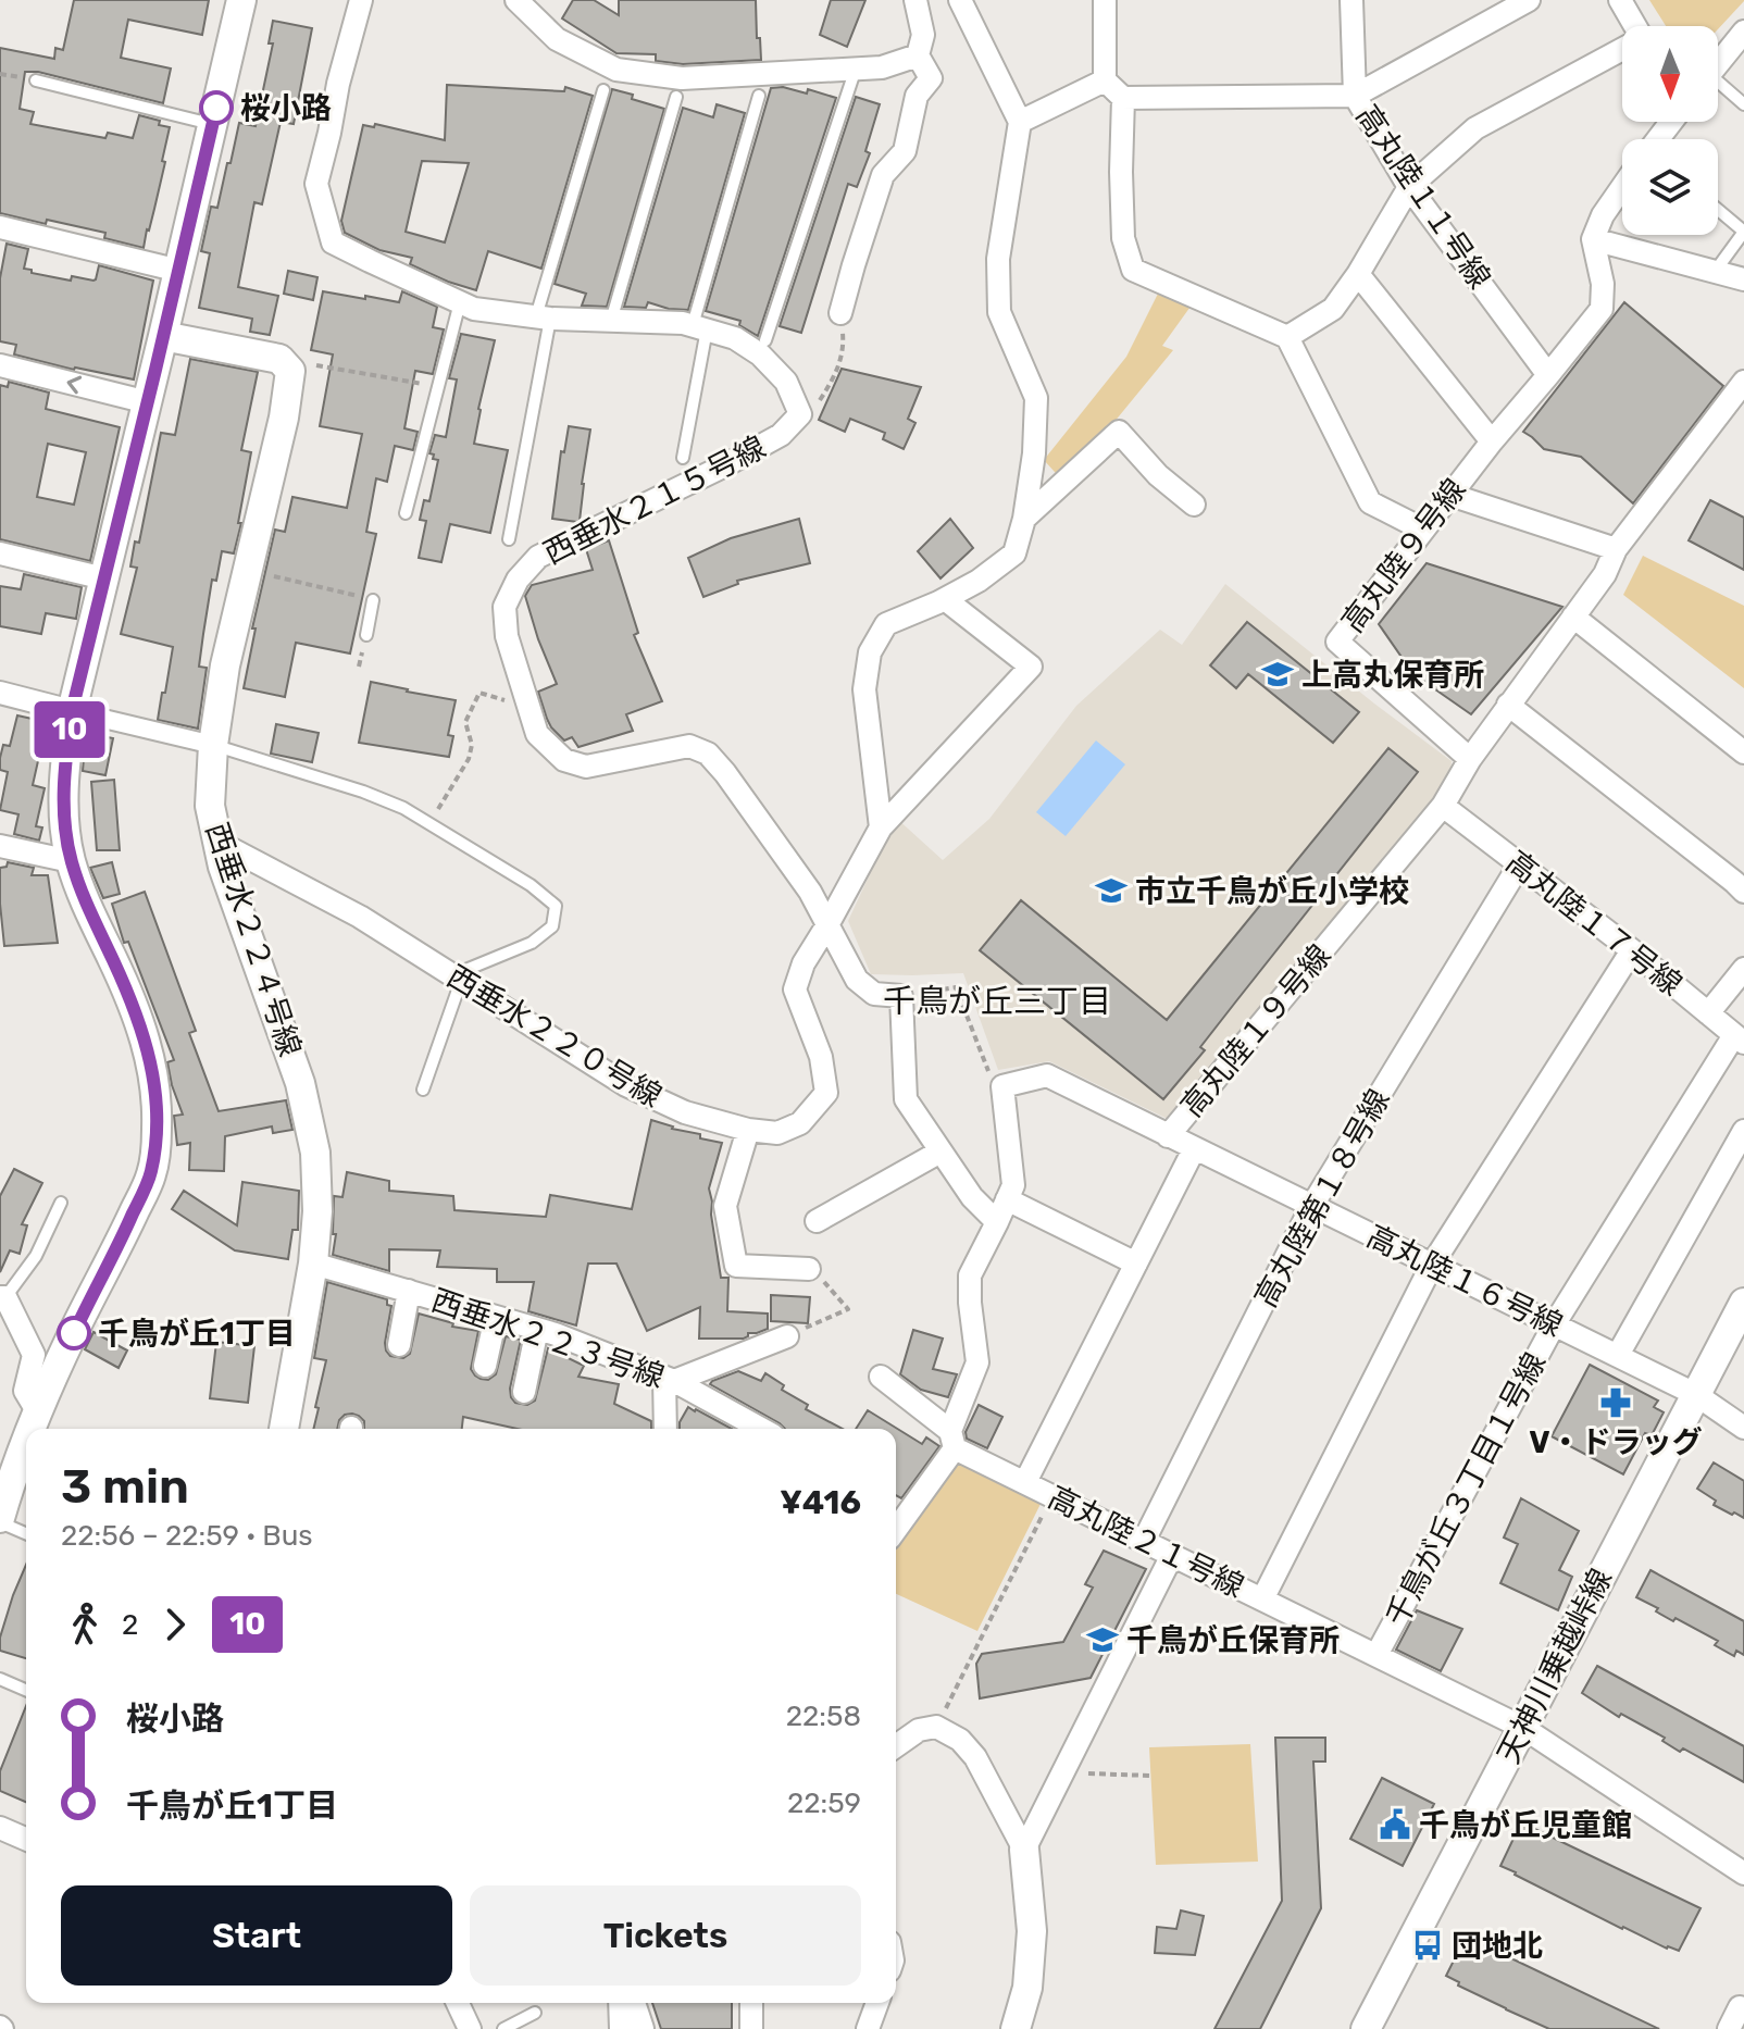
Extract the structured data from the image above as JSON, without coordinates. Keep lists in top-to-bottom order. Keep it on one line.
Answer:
{"streets":{"street":["高丸陸１１号線","西垂水２１５号線","高丸陸９号線","高丸陸１７号線","西垂水２２４号線","高丸陸１９号線","西垂水２２０号線","高丸陸第１８号線","高丸陸１６号線","西垂水２２３号線","千鳥が丘３丁目１号線","高丸陸２１号線","天神川乗越峠線"]},"crossings":[["高丸陸１１号線","高丸陸９号線"],["西垂水２１５号線","西垂水２２０号線"],["高丸陸９号線","高丸陸１９号線"],["高丸陸１７号線","高丸陸１９号線"],["高丸陸１７号線","高丸陸第１８号線"],["高丸陸１７号線","千鳥が丘３丁目１号線"],["西垂水２２４号線","西垂水２２０号線"],["西垂水２２４号線","西垂水２２３号線"],["高丸陸１９号線","高丸陸１６号線"],["高丸陸第１８号線","高丸陸１６号線"],["高丸陸第１８号線","高丸陸２１号線"],["高丸陸１６号線","千鳥が丘３丁目１号線"],["高丸陸１６号線","天神川乗越峠線"],["千鳥が丘３丁目１号線","高丸陸２１号線"],["高丸陸２１号線","天神川乗越峠線"]],"districts":["千鳥が丘三丁目"],"places":{"other":["桜小路","千鳥が丘1丁目"],"school or university":["上高丸保育所","市立千鳥が丘小学校","千鳥が丘保育所"],"pharmacy":["V・ドラッグ"],"public building":["千鳥が丘児童館"],"bus stop":["団地北"]},"lines":["bus line 10"],"north":"bottom","page":{"on_map":"10","heading":["3 min","22:56 – 22:59 · Bus","¥416"],"legs":["2","10"],"list":[{"name":"桜小路","value":"22:58"},{"name":"千鳥が丘1丁目","value":"22:59"}],"buttons":["Start","Tickets"]}}
